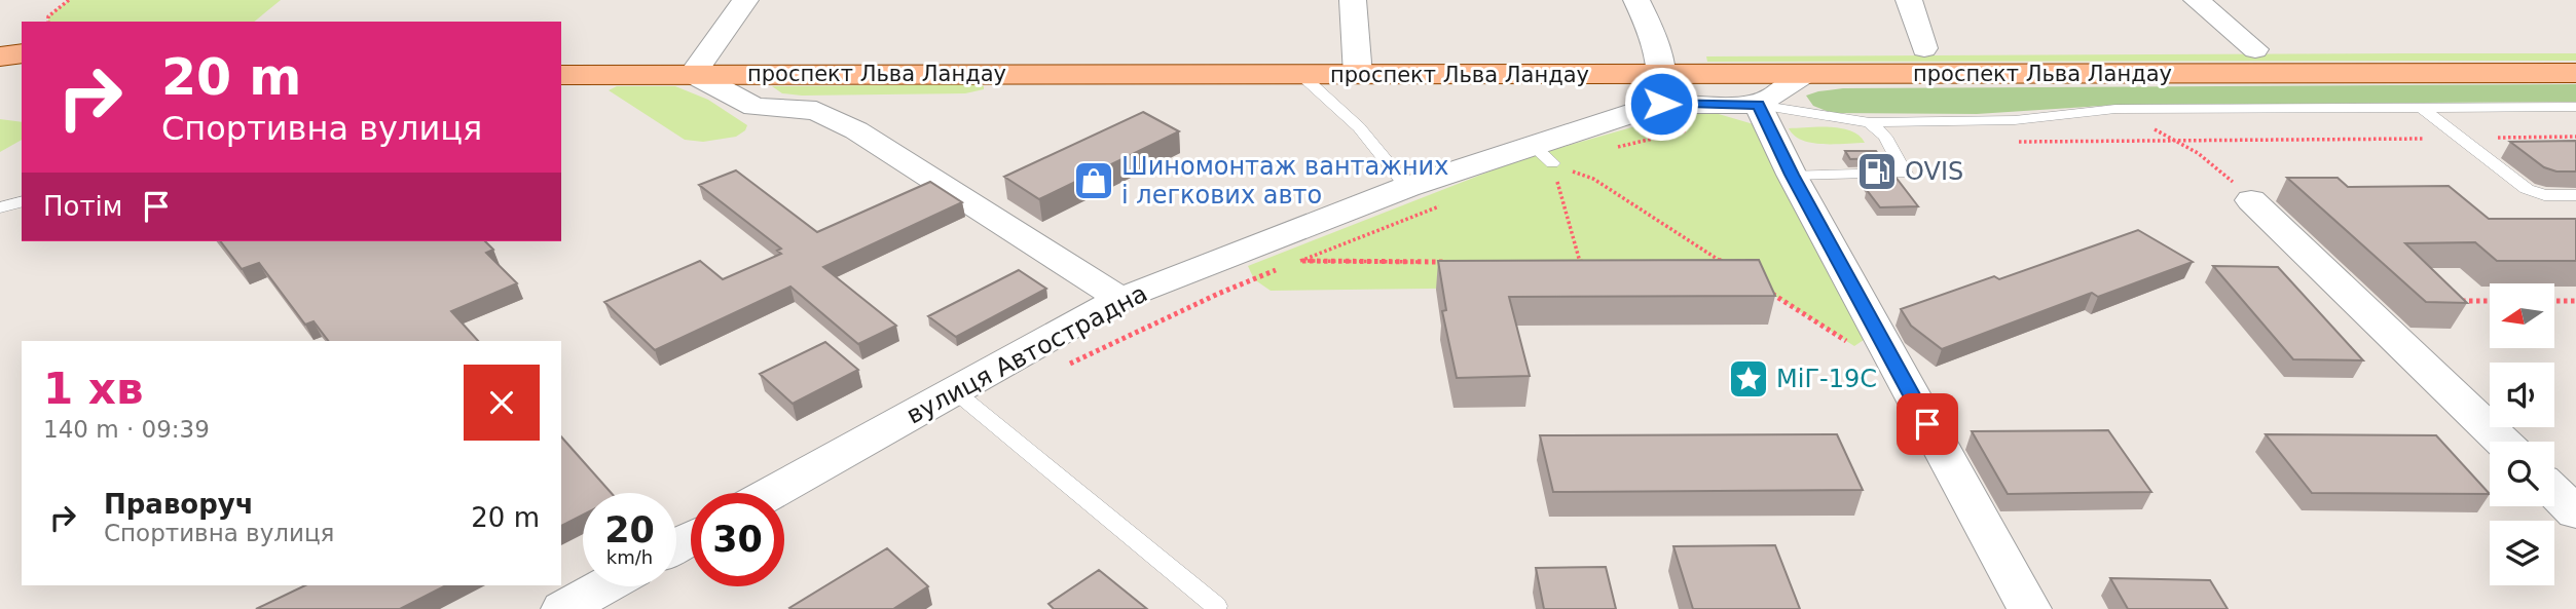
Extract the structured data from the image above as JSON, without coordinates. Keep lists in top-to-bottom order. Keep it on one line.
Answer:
{"streets":{"main road":["проспект Льва Ландау"],"street":["вулиця Автострадна"]},"crossings":[["проспект Льва Ландау","вулиця Автострадна"]],"places":{"fuel station":["OVIS"],"shop":["Шиномонтаж вантажних і легкових авто"],"place":["МіГ-19С"]},"north":"left","page":{"turn":["20 m","Спортивна вулиця"],"then":"Потім","heading":["1 хв","140 m · 09:39"],"list":[{"name":"Праворуч","note":"Спортивна вулиця","value":"20 m"}],"speed":"20 km/h","limit":"30"}}
